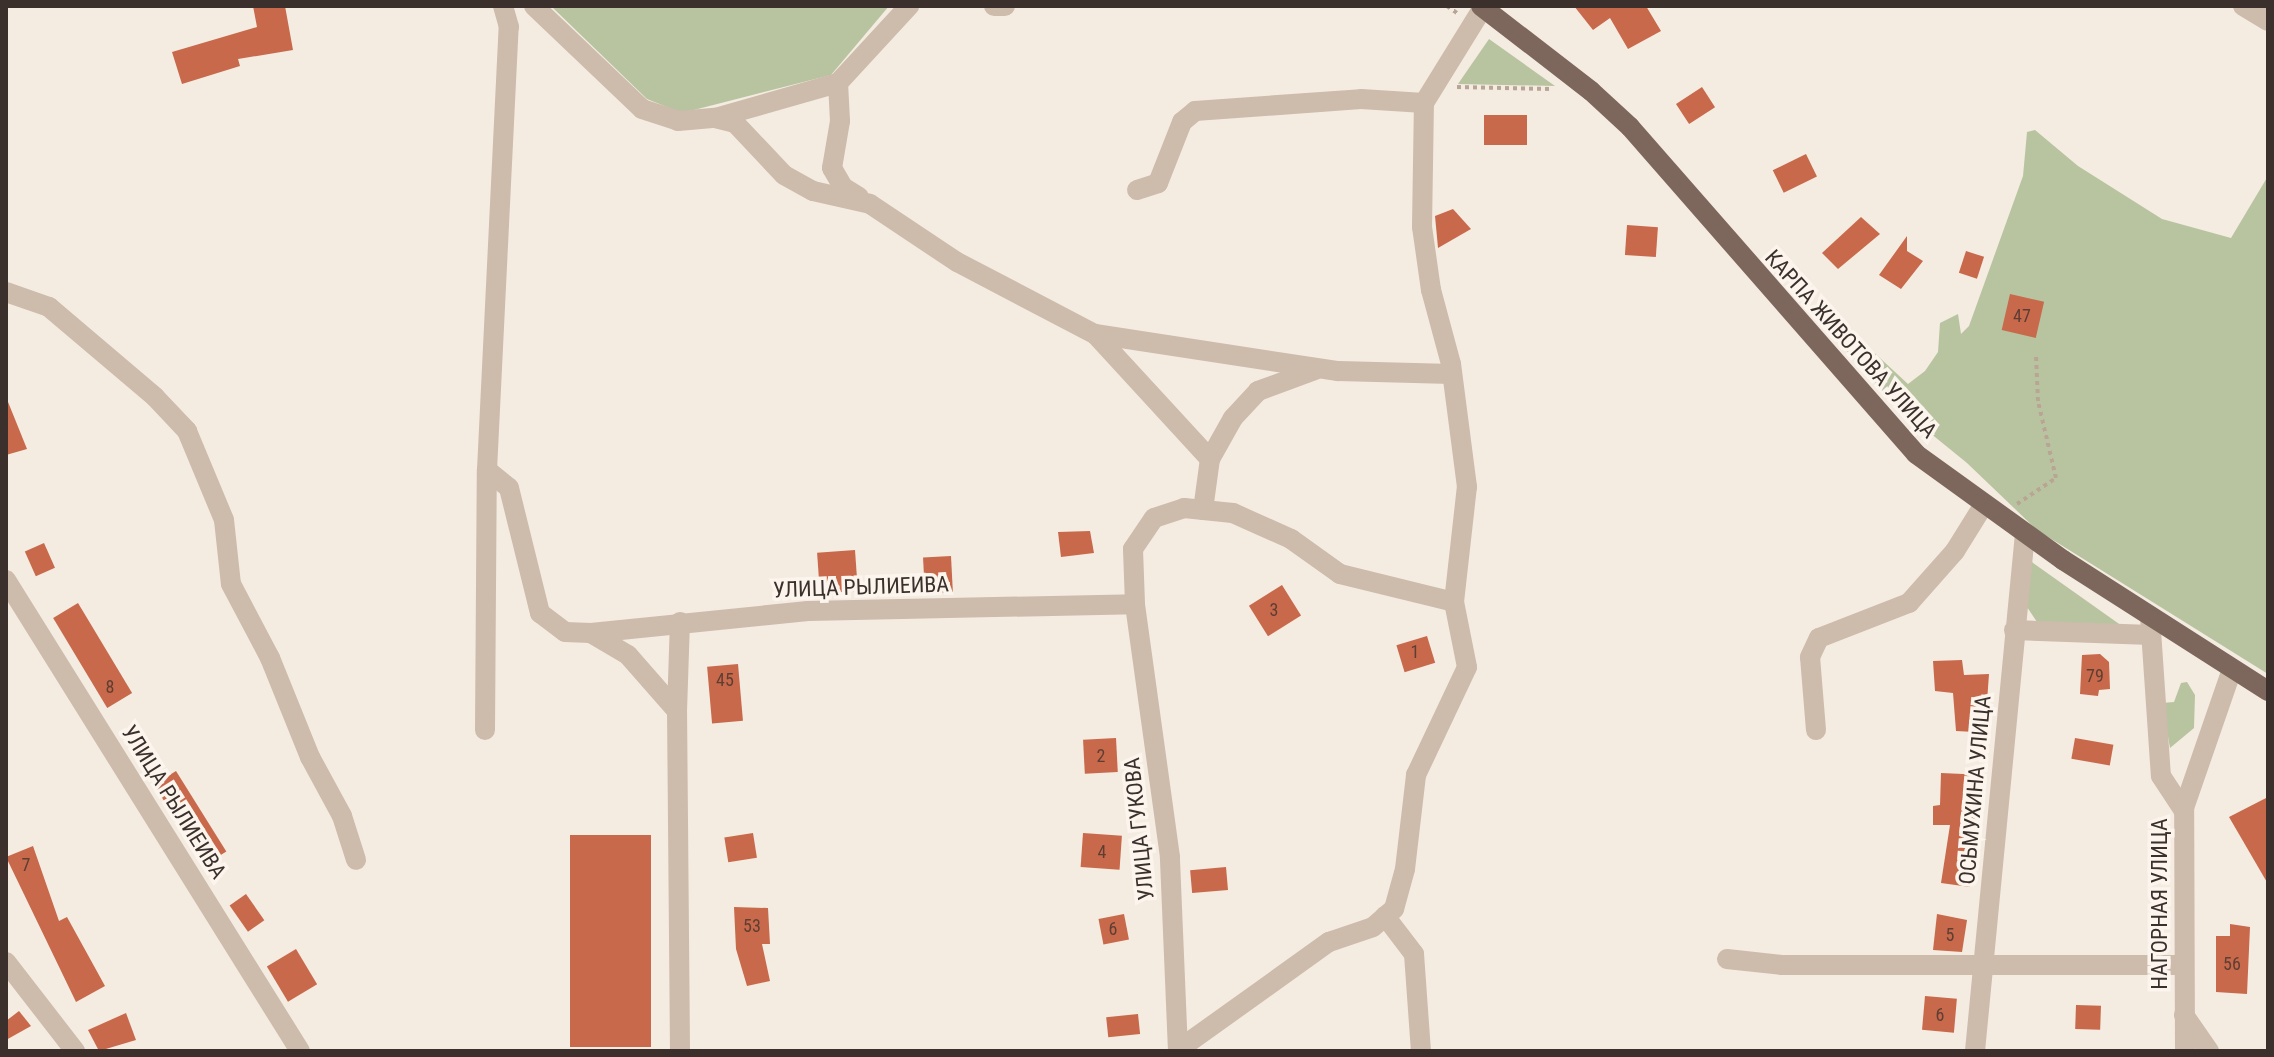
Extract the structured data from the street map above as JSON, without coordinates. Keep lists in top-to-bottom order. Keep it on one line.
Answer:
{"streets":{"main road":["КАРПА ЖИВОТОВА УЛИЦА"],"street":["УЛИЦА РЫЛИЕИВА","ОСЬМУХИНА УЛИЦА","УЛИЦА ГУКОВА","НАГОРНАЯ УЛИЦА"]},"crossings":[["КАРПА ЖИВОТОВА УЛИЦА","ОСЬМУХИНА УЛИЦА"],["КАРПА ЖИВОТОВА УЛИЦА","НАГОРНАЯ УЛИЦА"],["УЛИЦА РЫЛИЕИВА","УЛИЦА ГУКОВА"]],"house_numbers":["47","3","1","79","45","8","2","4","7","53","6","5","56","6"]}
